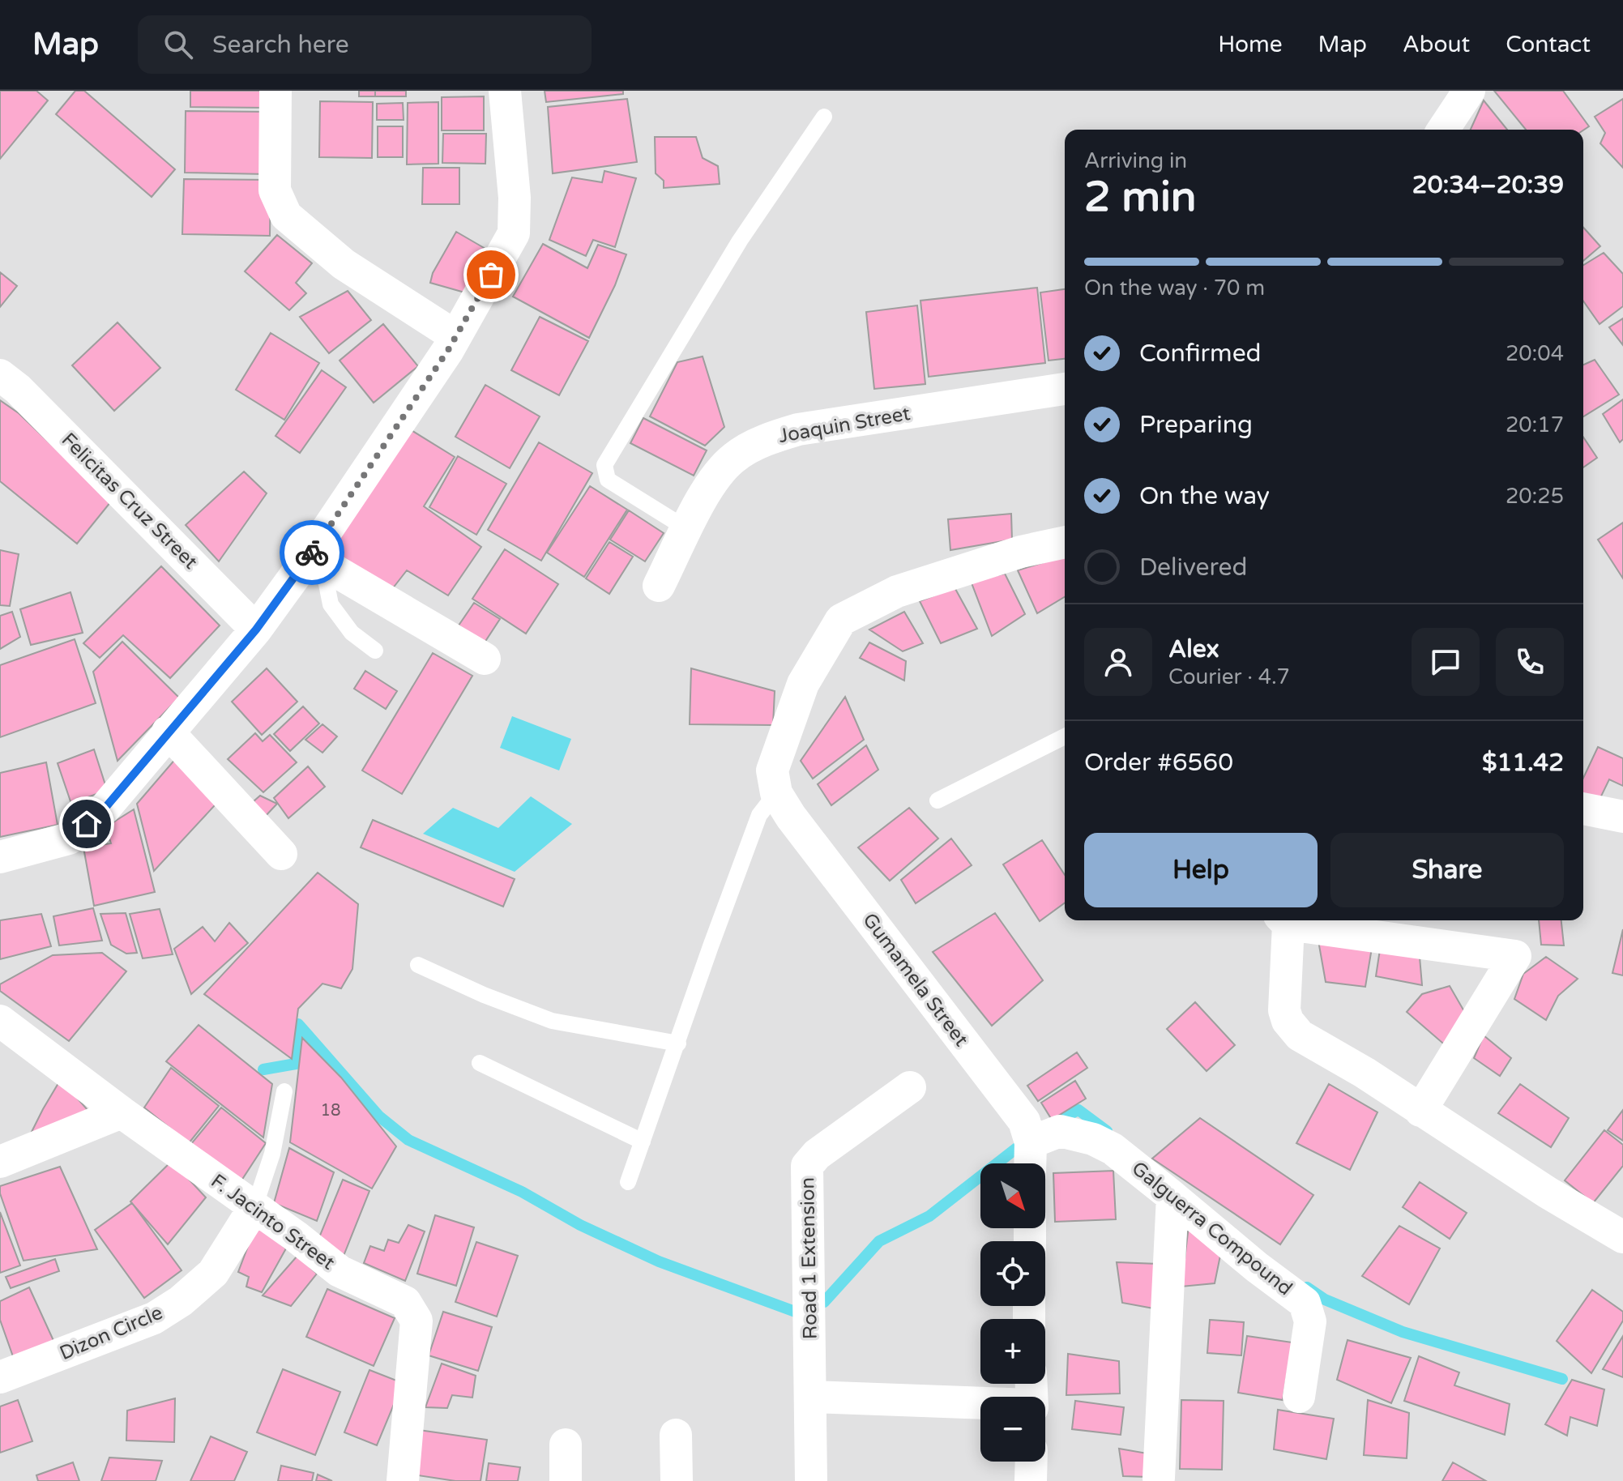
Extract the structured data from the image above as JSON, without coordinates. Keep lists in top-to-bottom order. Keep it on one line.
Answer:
{"streets":{"street":["Joaquin Street","Felicitas Cruz Street","Gumamela Street","F. Jacinto Street","Galguerra Compound","Road 1 Extension","Dizon Circle"]},"crossings":[["Gumamela Street","Galguerra Compound"],["F. Jacinto Street","Dizon Circle"]],"house_numbers":["18"],"north":"bottom right","page":{"header":"Map","search":"Search here","nav":["Home","Map","About","Contact"],"heading":["2 min","Arriving in","20:34–20:39"],"panel":["Alex","Courier · 4.7","Order #6560","$11.42"],"bar":"On the way · 70 m","list":[["Confirmed","20:04"],["Preparing","20:17"],["On the way","20:25"],"Delivered"],"buttons":["Help","Share"],"map_buttons":["+","−"]}}
